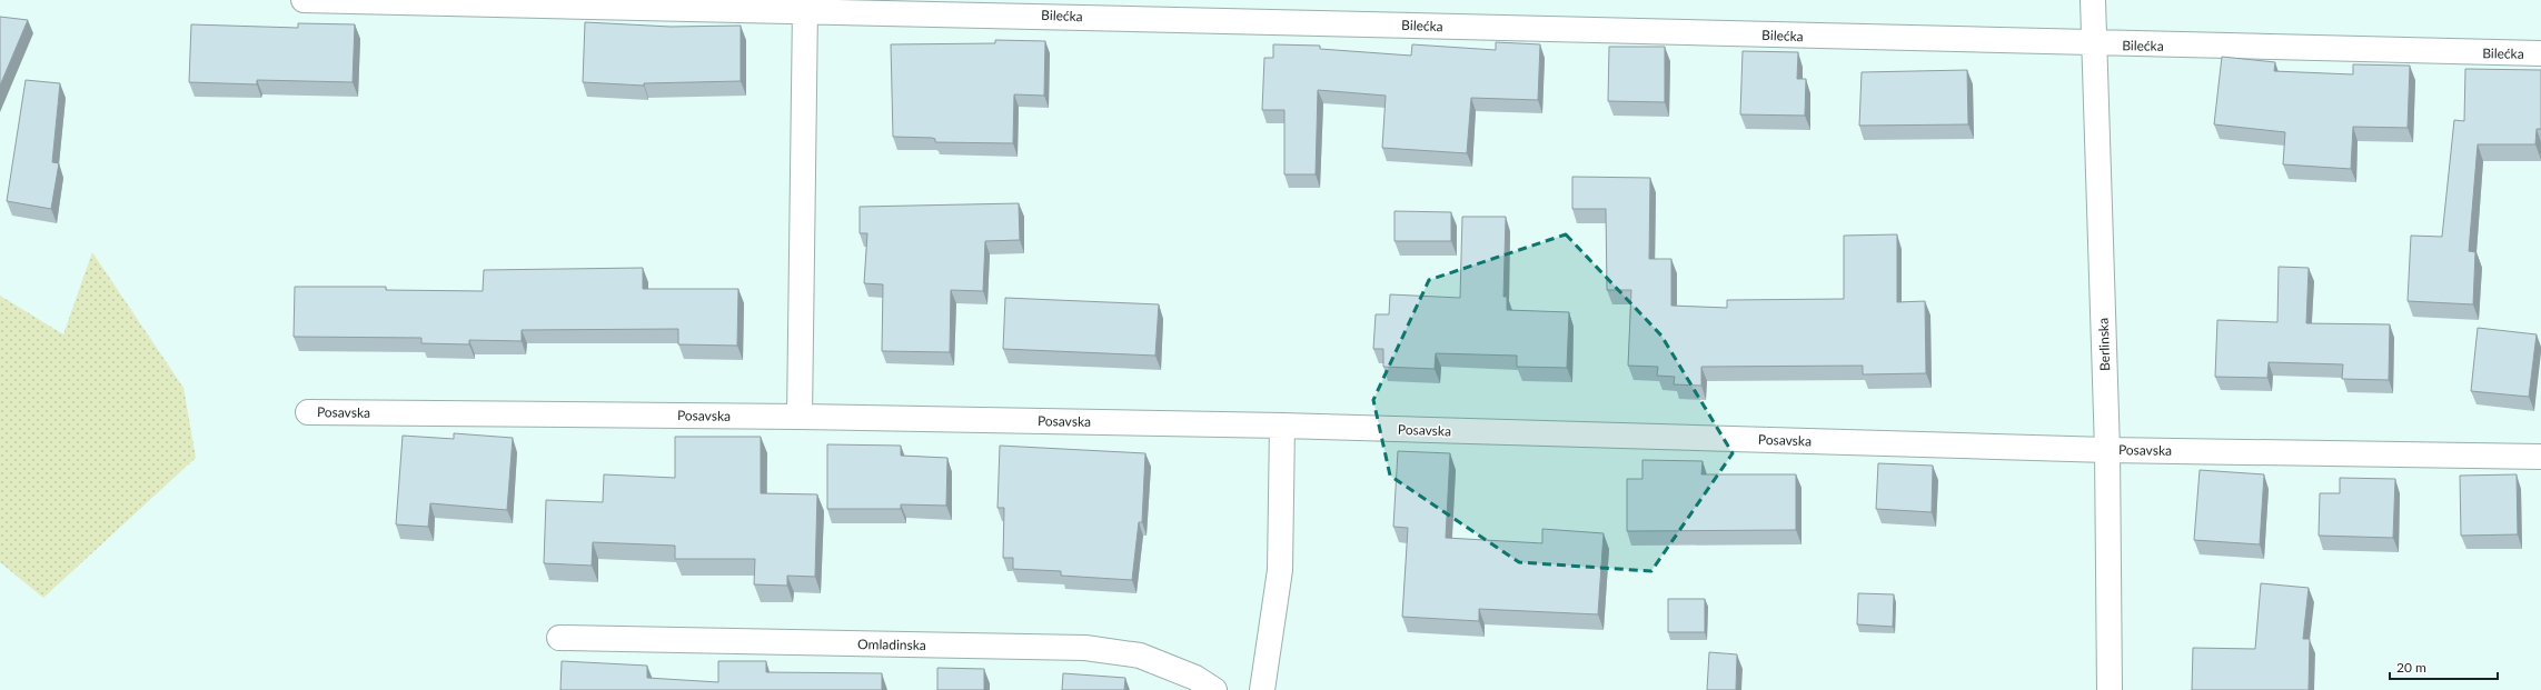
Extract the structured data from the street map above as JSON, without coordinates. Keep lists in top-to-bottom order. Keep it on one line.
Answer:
{"streets":{"street":["Bilećka","Berlinska","Posavska","Omladinska"]},"crossings":[["Bilećka","Berlinska"],["Berlinska","Posavska"]],"scale_bar":"20 m"}
